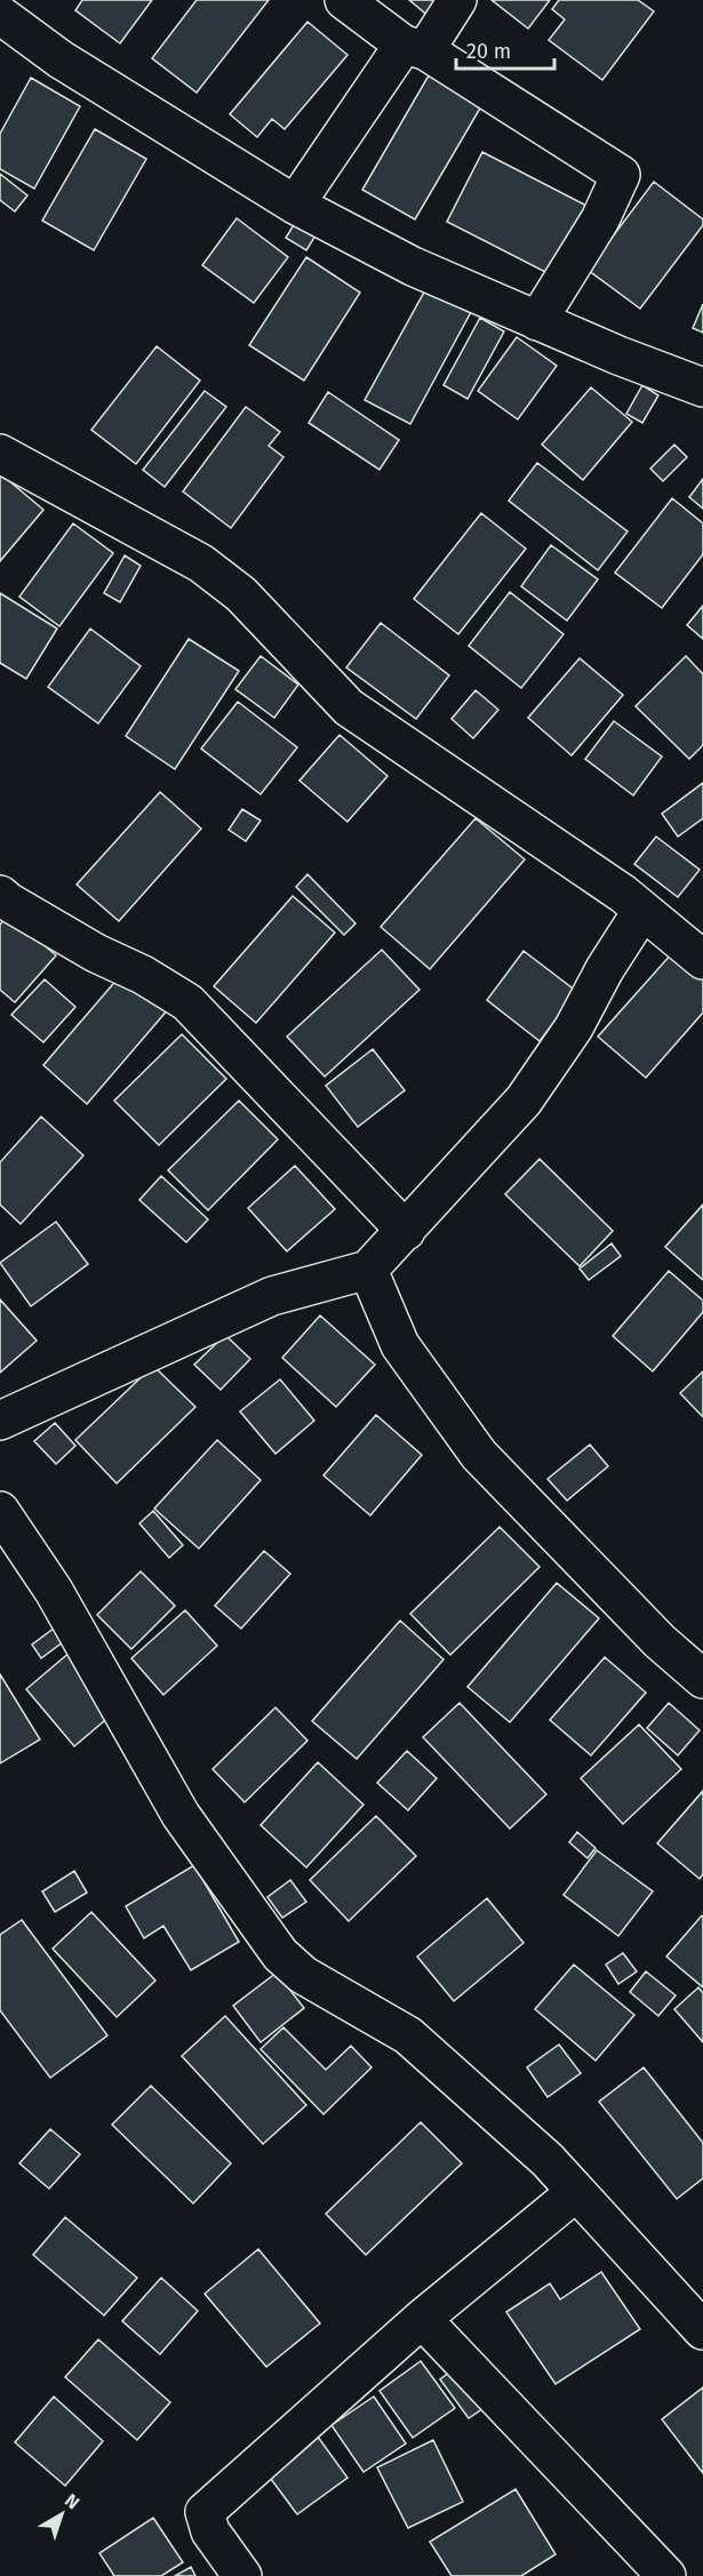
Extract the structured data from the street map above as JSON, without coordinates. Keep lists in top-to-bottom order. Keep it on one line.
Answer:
{"scale_bar":"20 m","north":"top right"}
